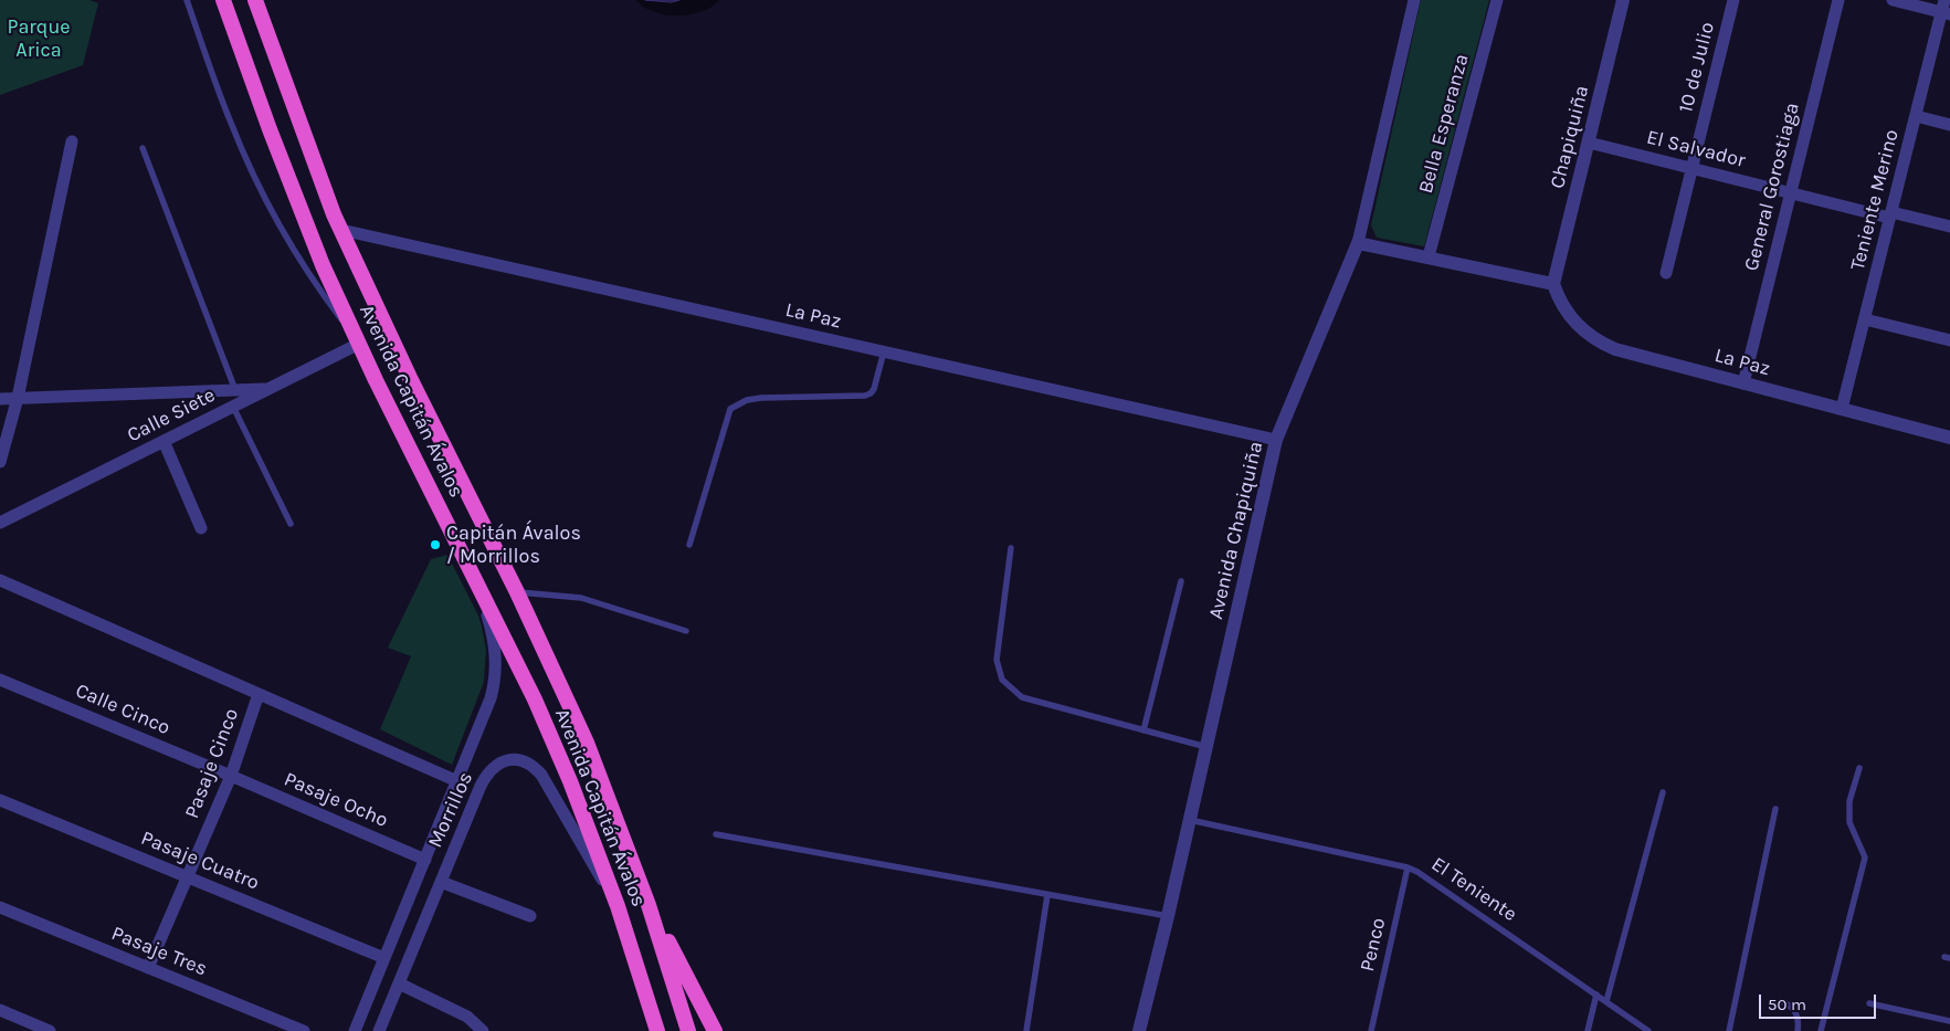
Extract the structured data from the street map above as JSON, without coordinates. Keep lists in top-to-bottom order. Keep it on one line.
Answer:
{"streets":{"highway":["Avenida Capitán Ávalos"],"street":["10 de Julio","Bella Esperanza","Chapiquiña","El Salvador","General Gorostiaga","Teniente Merino","La Paz","Calle Siete","Avenida Chapiquiña","Calle Cinco","Pasaje Cinco","Pasaje Ocho","Morrillos","Pasaje Cuatro","Pasaje Tres"],"lane":["El Teniente","Penco"]},"crossings":[["10 de Julio","El Salvador"],["Chapiquiña","El Salvador"],["Chapiquiña","La Paz"],["El Salvador","General Gorostiaga"],["El Salvador","Teniente Merino"],["General Gorostiaga","La Paz"],["Teniente Merino","La Paz"],["La Paz","Avenida Capitán Ávalos"],["La Paz","Avenida Chapiquiña"],["Avenida Capitán Ávalos","Calle Siete"],["Avenida Capitán Ávalos","Morrillos"],["Avenida Chapiquiña","El Teniente"],["Calle Cinco","Pasaje Cinco"],["Calle Cinco","Pasaje Ocho"],["Pasaje Cinco","Pasaje Ocho"],["Pasaje Cinco","Pasaje Cuatro"],["Pasaje Cinco","Pasaje Tres"],["Pasaje Ocho","Morrillos"],["Morrillos","Pasaje Cuatro"],["El Teniente","Penco"]],"parks":["Parque Arica"],"places":["Capitán Ávalos / Morrillos"],"scale_bar":"50 m"}
